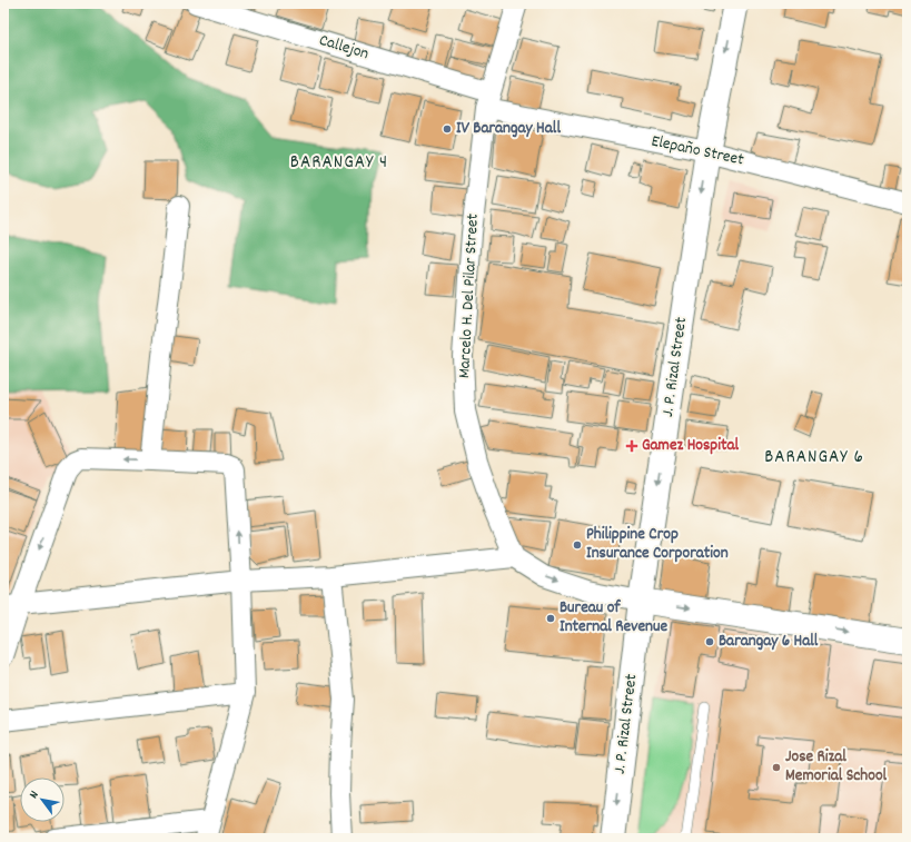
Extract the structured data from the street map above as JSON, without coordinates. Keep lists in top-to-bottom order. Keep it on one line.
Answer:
{"streets":{"main road":["J. P. Rizal Street"],"street":["Callejon","Elepaño Street","Marcelo H. Del Pilar Street"]},"crossings":[["Callejon","Elepaño Street"],["Callejon","Marcelo H. Del Pilar Street"],["Elepaño Street","Marcelo H. Del Pilar Street"],["Elepaño Street","J. P. Rizal Street"]],"one_way":["J. P. Rizal Street"],"districts":["BARANGAY 4","BARANGAY 6"],"places":{"other":["IV Barangay Hall","Philippine Crop Insurance Corporation","Bureau of Internal Revenue","Barangay 6 Hall","Jose Rizal Memorial School"],"health":["Gamez Hospital"]},"north":"top left"}
